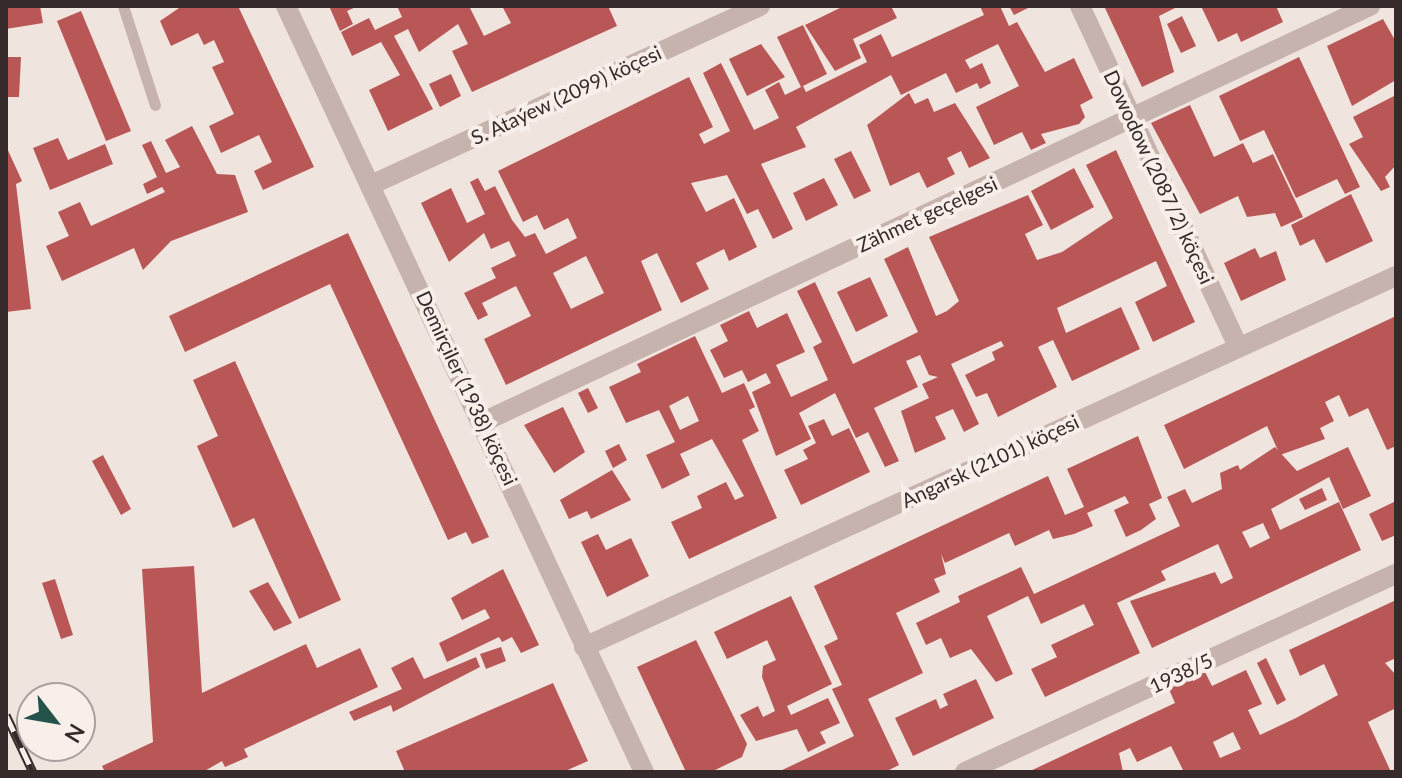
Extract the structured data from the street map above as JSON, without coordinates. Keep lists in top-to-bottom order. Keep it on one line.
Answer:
{"streets":{"street":["S. Ataýew (2099) köçesi","Dowodow (2087/2) köçesi","Zähmet geçelgesi","Demirçiler (1938) köçesi","Angarsk (2101) köçesi","1938/5"]},"crossings":[["S. Ataýew (2099) köçesi","Demirçiler (1938) köçesi"],["Dowodow (2087/2) köçesi","Zähmet geçelgesi"],["Dowodow (2087/2) köçesi","Angarsk (2101) köçesi"],["Zähmet geçelgesi","Demirçiler (1938) köçesi"],["Demirçiler (1938) köçesi","Angarsk (2101) köçesi"]],"north":"bottom right"}
